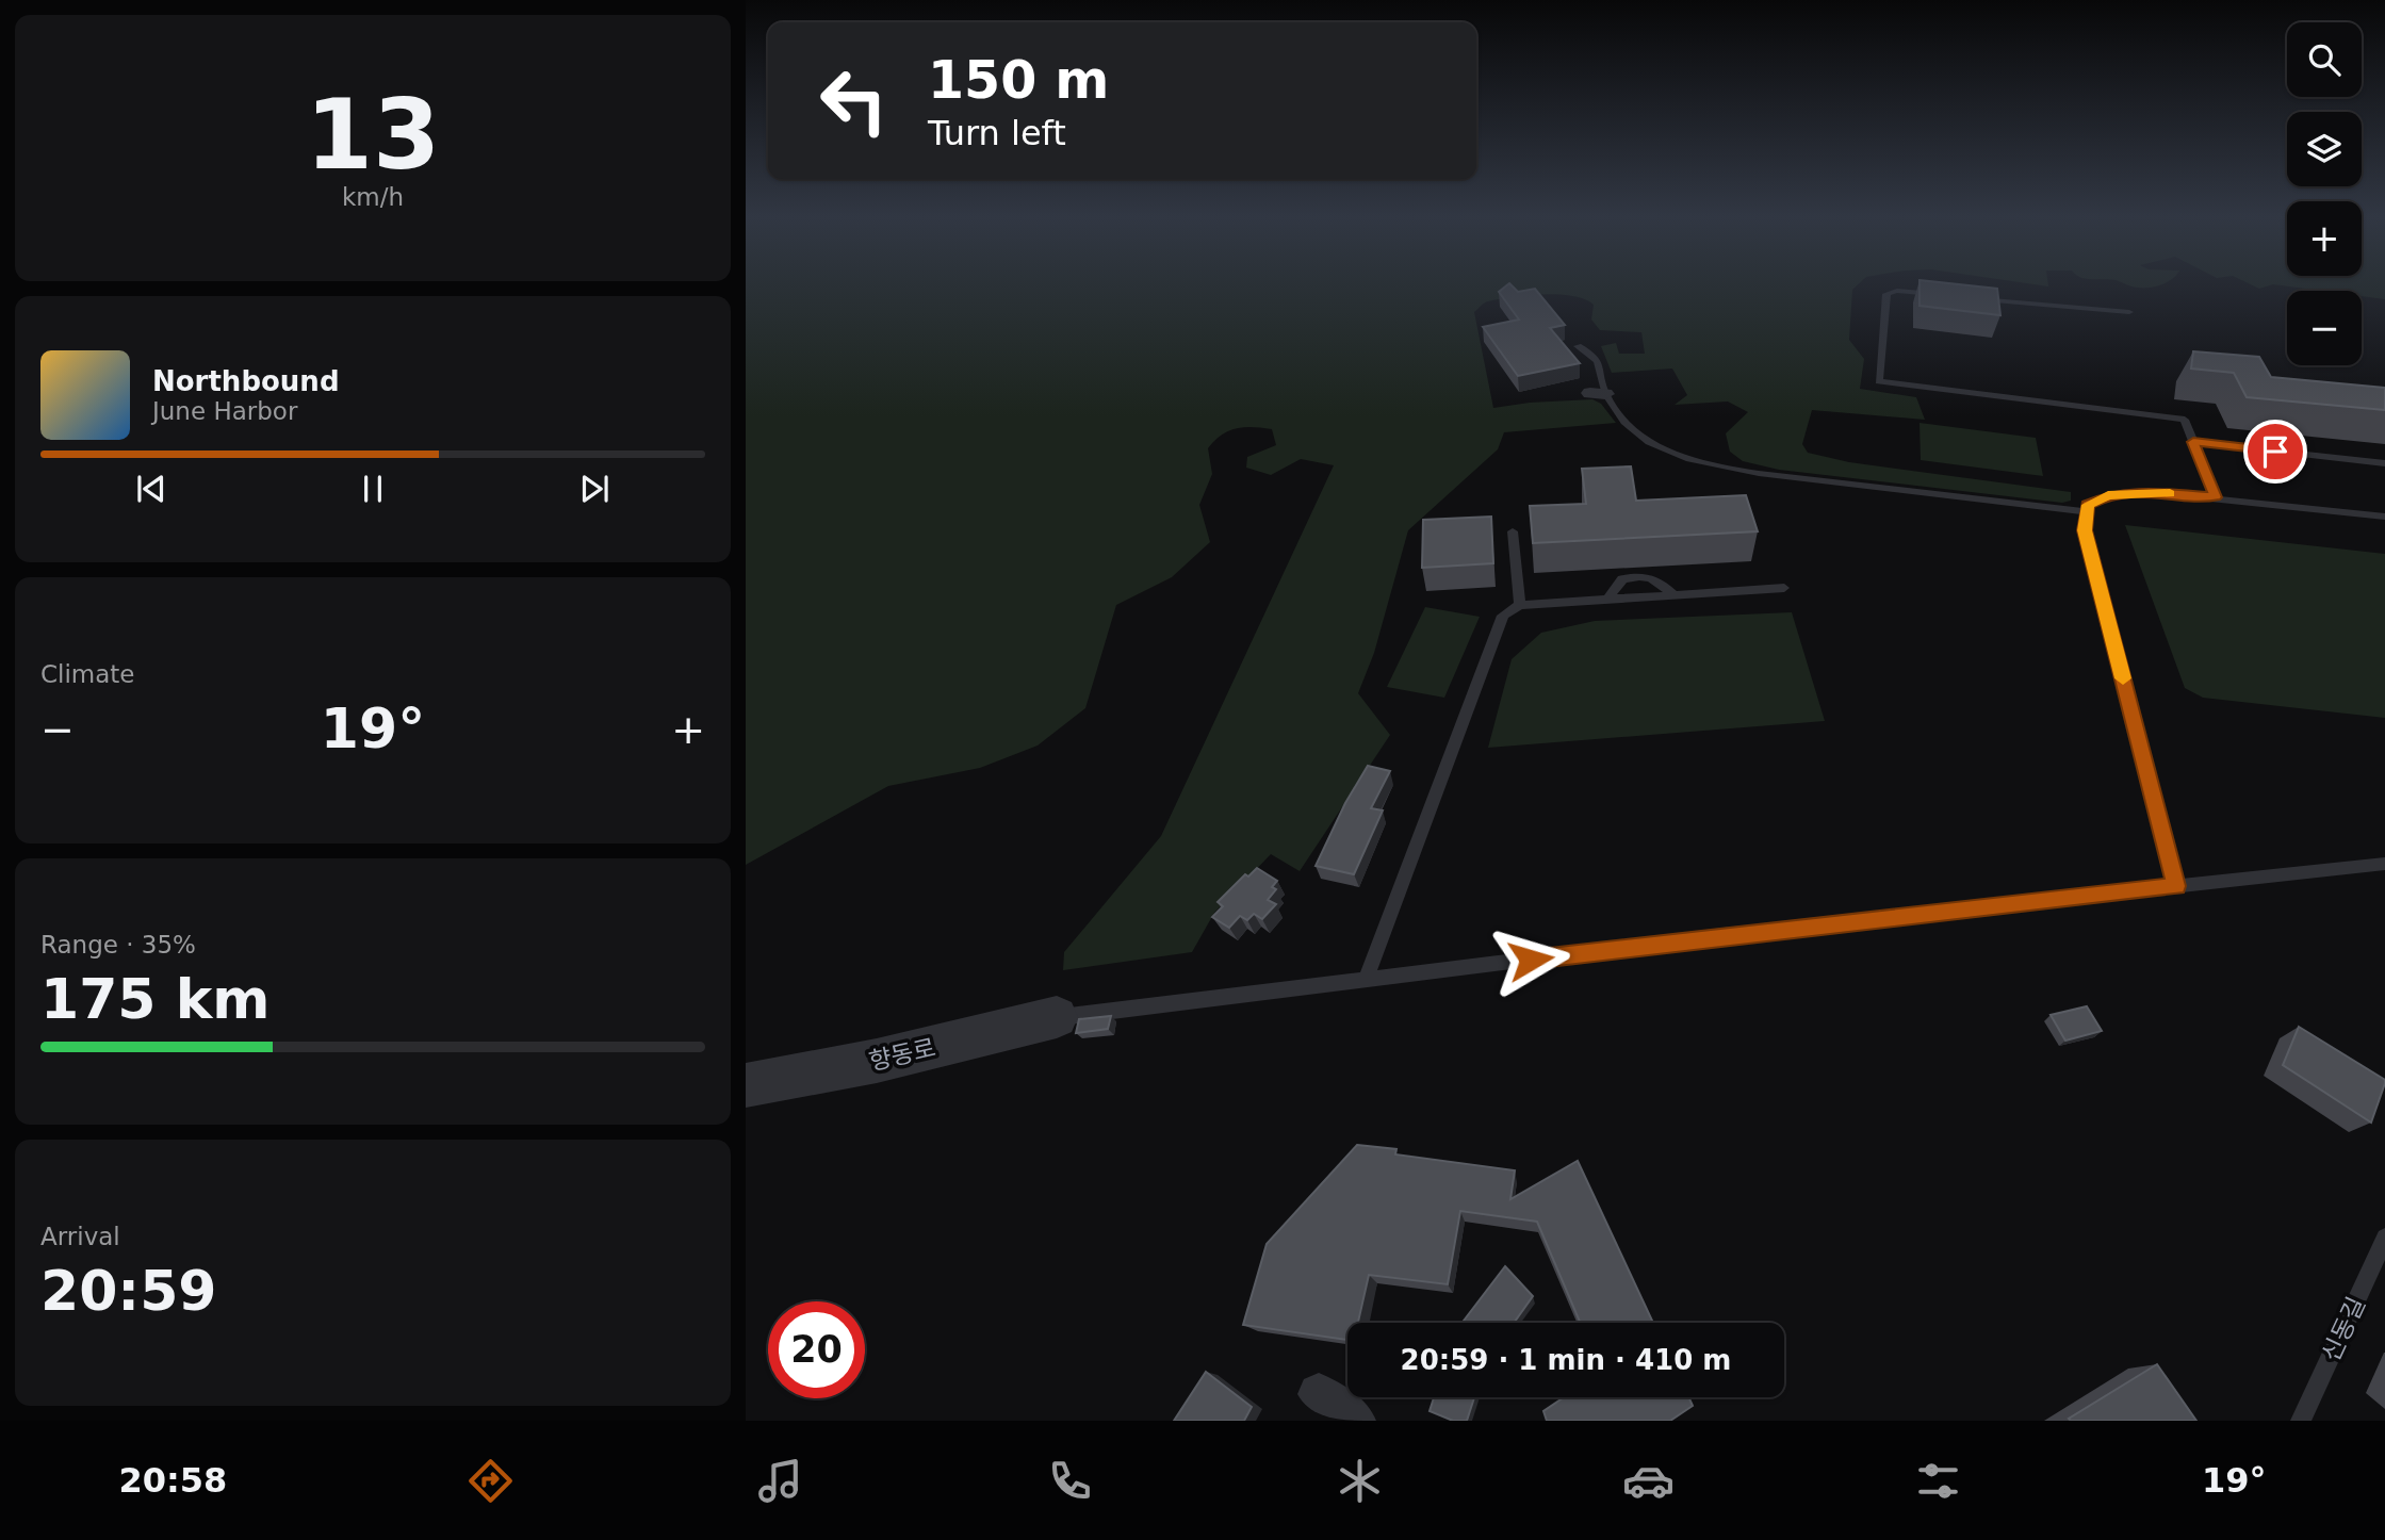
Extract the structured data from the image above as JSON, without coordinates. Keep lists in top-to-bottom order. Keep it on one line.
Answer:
{"streets":{"street":["향동로"],"lane":["신동길"]},"page":{"tile":[["13","km/h"],"Climate",["Range · 35%","175 km"],["Arrival","20:59"]],"map_buttons":["+","−"],"turn":["150 m","Turn left"],"song":["Northbound","June Harbor"],"heat":["−","19°","+"],"limit":"20","trip":"20:59 · 1 min · 410 m","tabs":["20:58","19°"]}}
